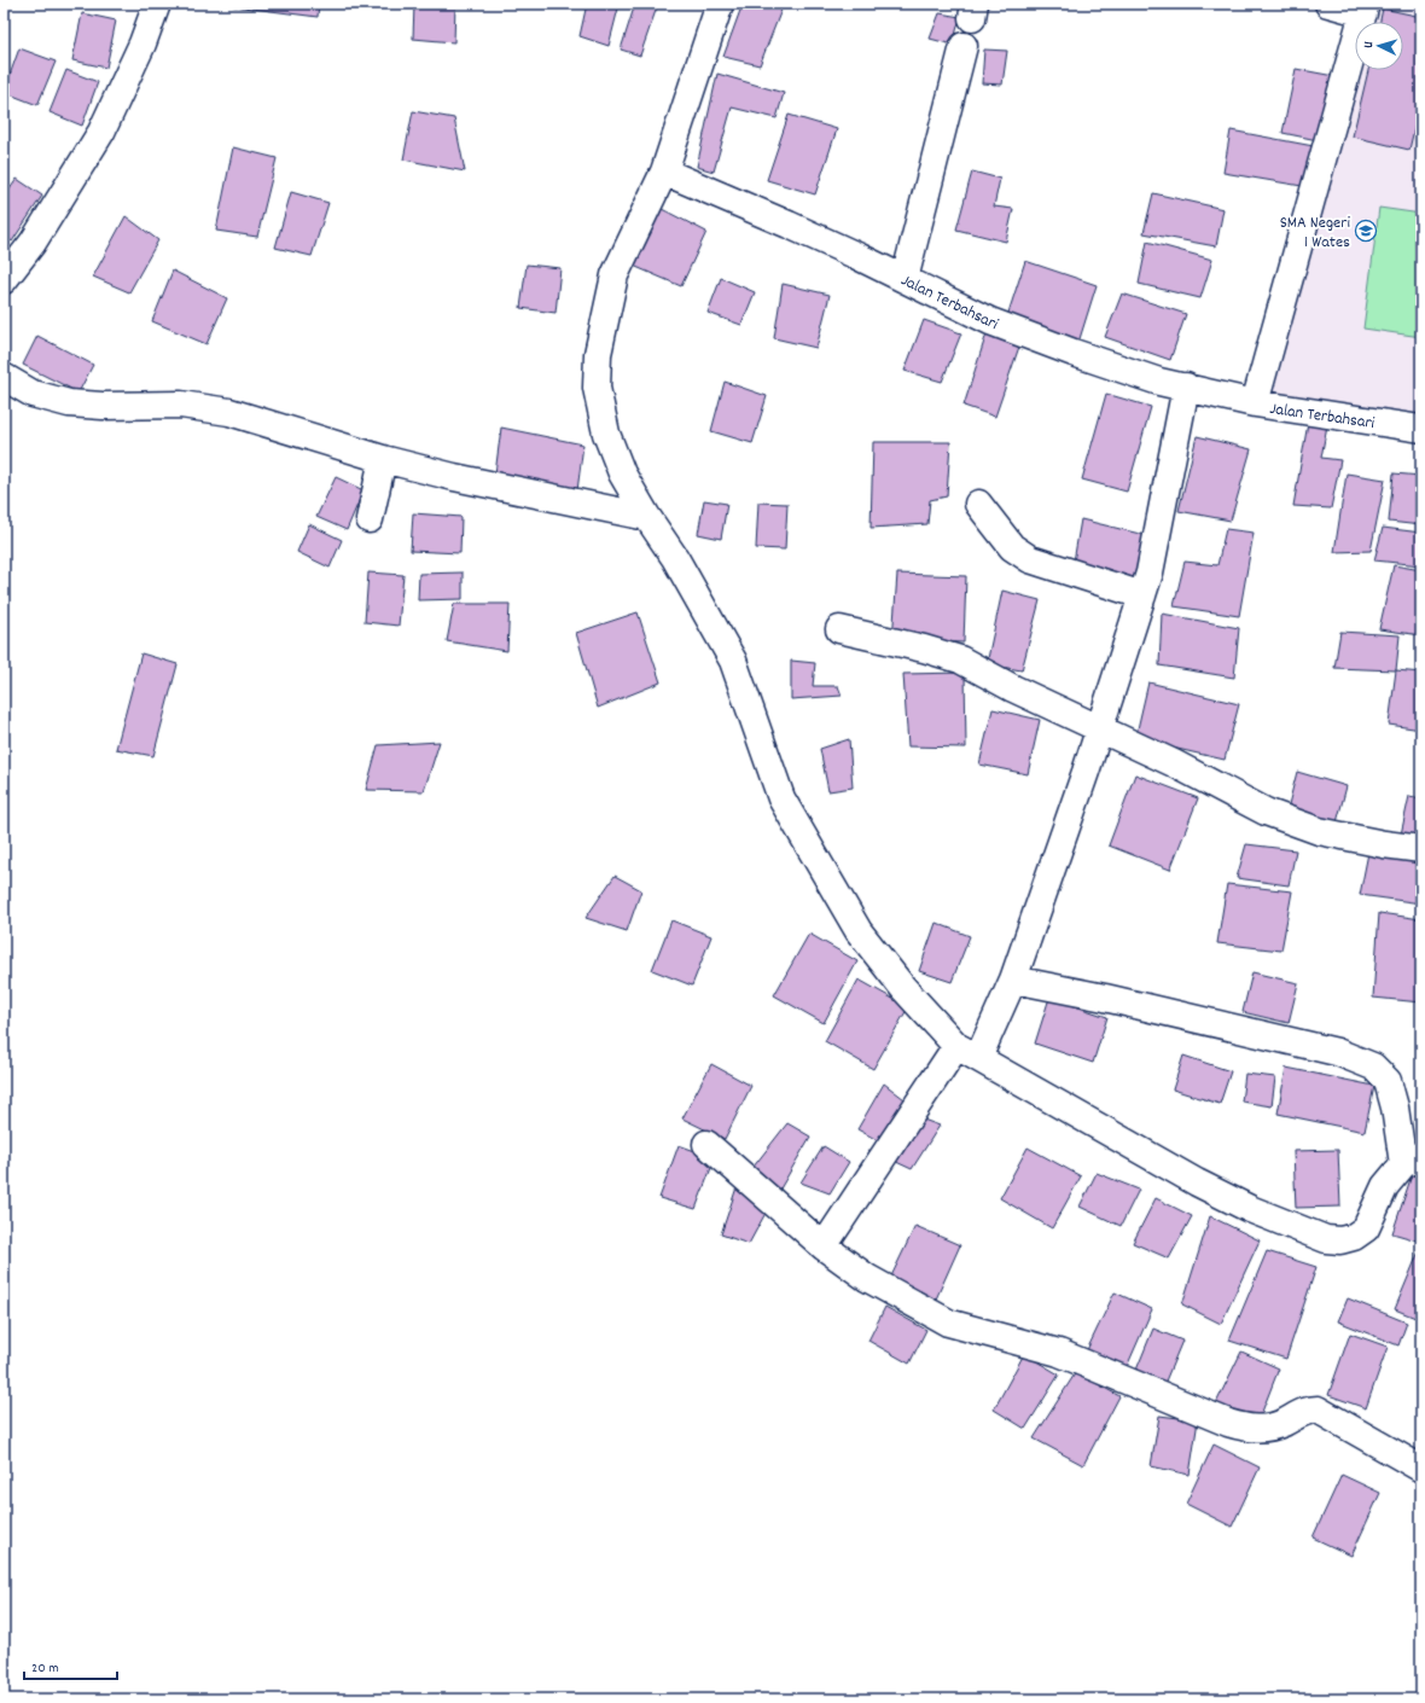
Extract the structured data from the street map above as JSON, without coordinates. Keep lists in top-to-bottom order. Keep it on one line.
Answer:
{"streets":{"street":["Jalan Terbahsari"]},"places":{"school or university":["SMA Negeri 1 Wates"]},"scale_bar":"20 m","north":"left"}
